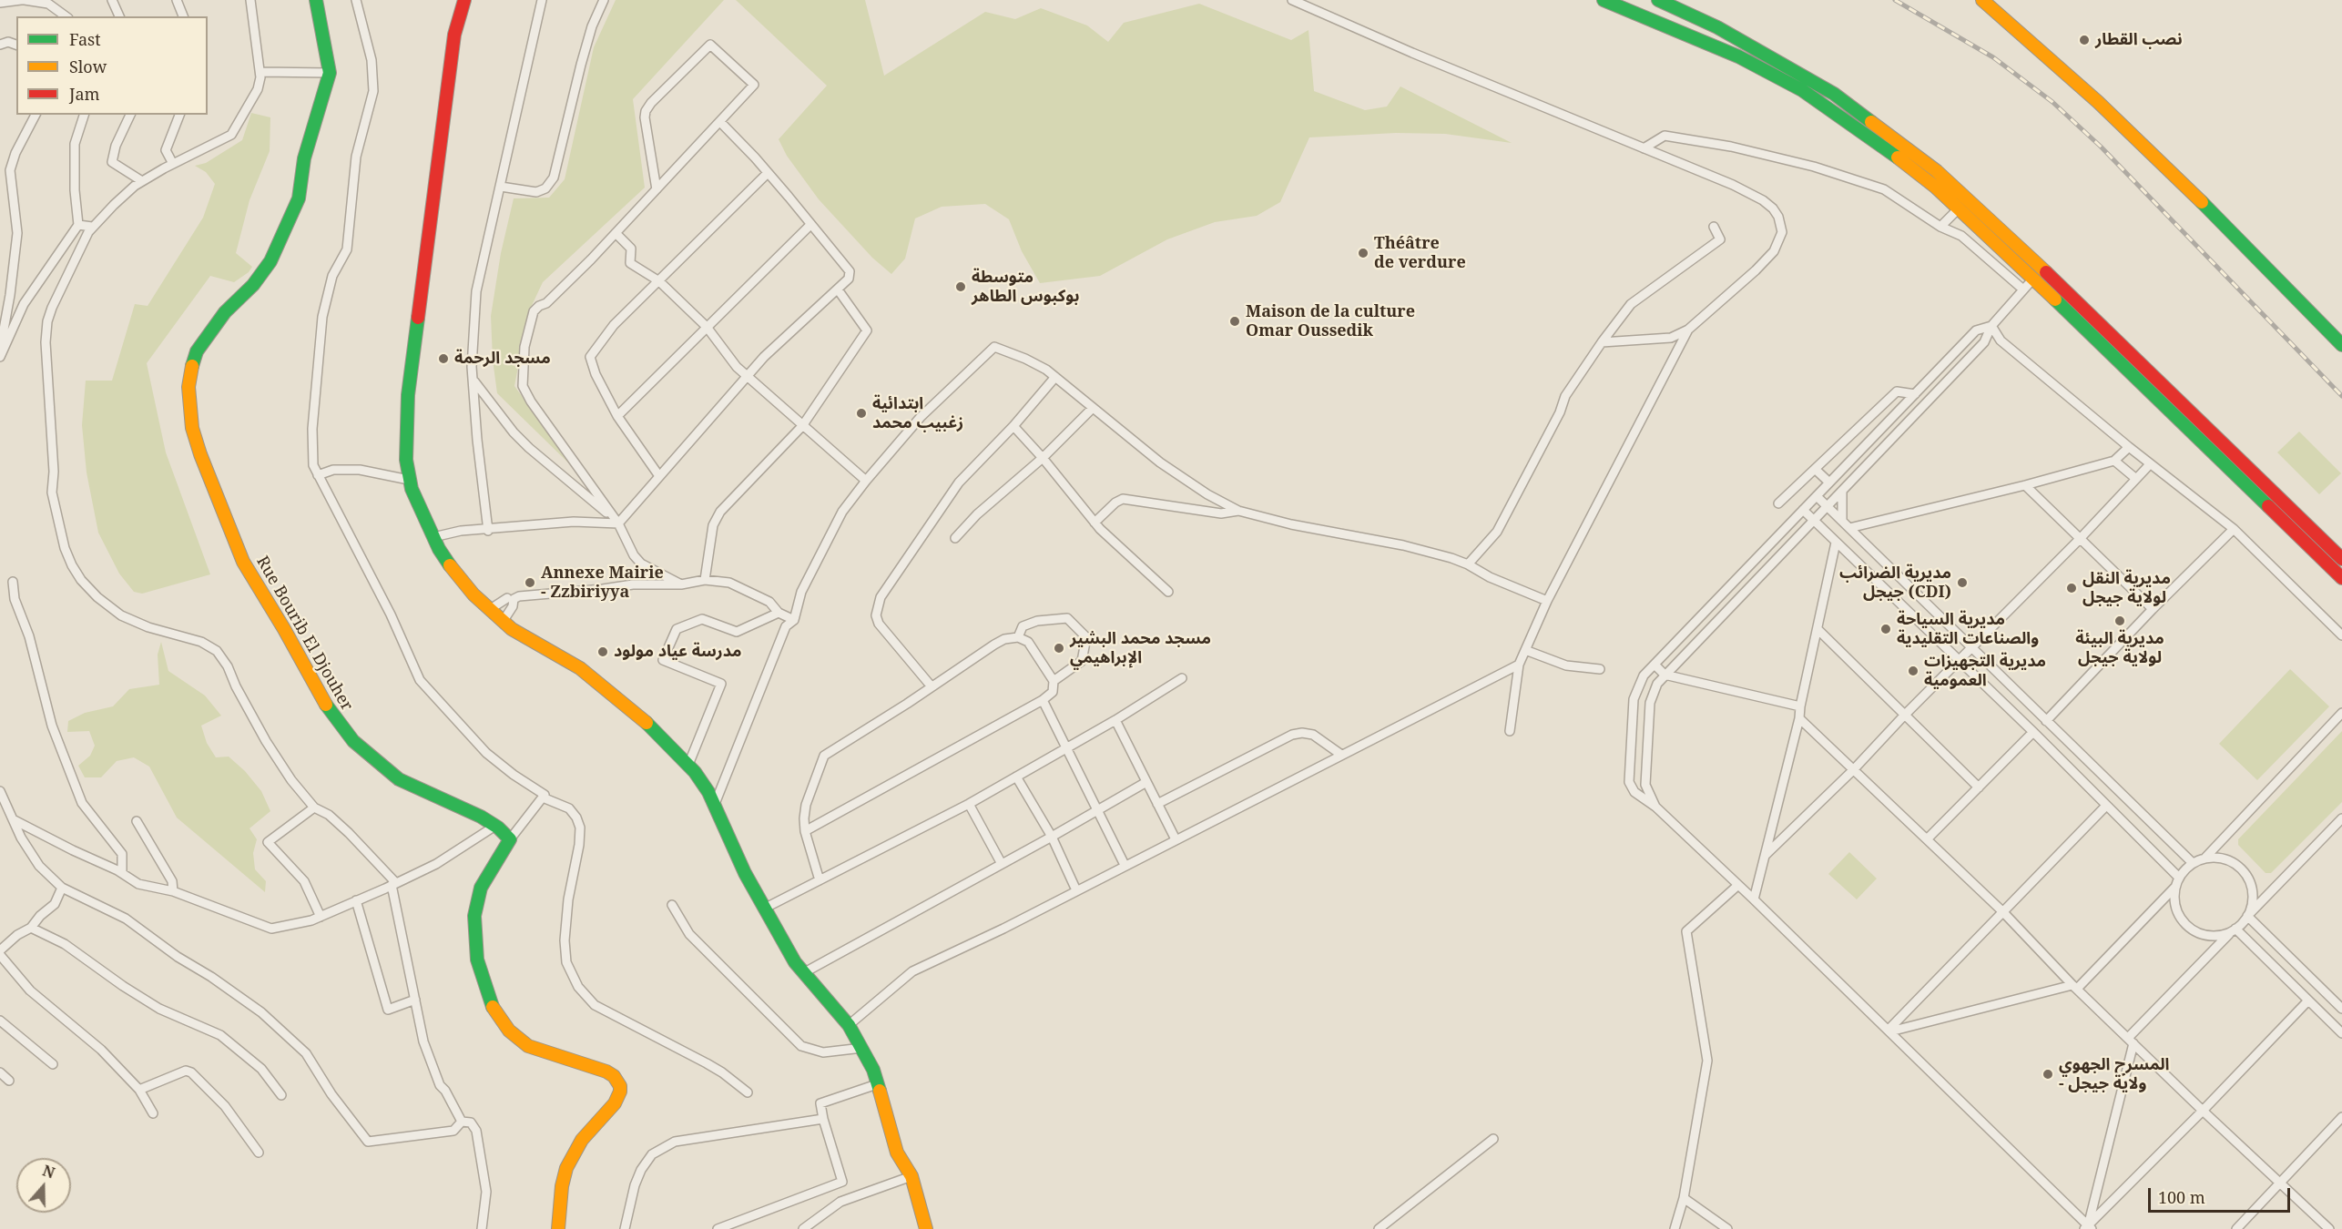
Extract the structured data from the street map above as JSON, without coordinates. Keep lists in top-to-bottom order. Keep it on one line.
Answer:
{"streets":{"main road":["Rue Bourib El Djouher"]},"places":["نصب القطار","Théâtre de verdure","متوسطة بوكبوس الطاهر","Maison de la culture Omar Oussedik","مسجد الرحمة","ابتدائية زغبيب محمد","Annexe Mairie - Zzbiriyya","مديرية الضرائب جيجل (CDI)","مديرية النقل لولاية جيجل","مديرية البيئة لولاية جيجل","مديرية السياحة والصناعات التقليدية","مسجد محمد البشير الإبراهيمي","مدرسة عياد مولود","مديرية التجهيزات العمومية","المسرح الجهوي - ولاية جيجل"],"legend":["Fast","Slow","Jam"],"scale_bar":"100 m","north":"top"}
